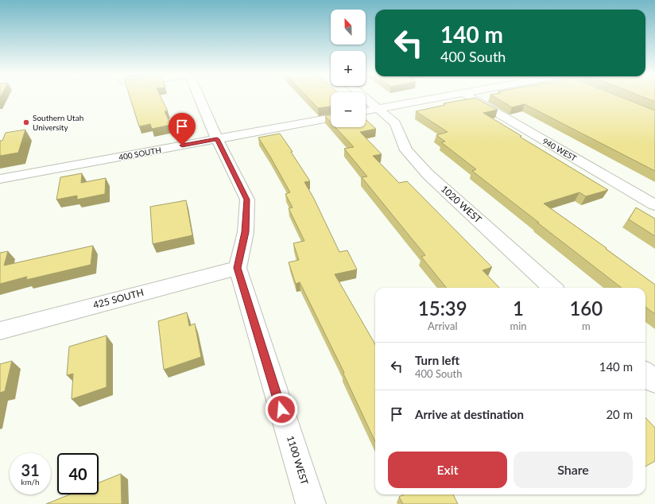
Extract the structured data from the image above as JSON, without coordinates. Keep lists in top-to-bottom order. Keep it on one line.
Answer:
{"streets":{"street":["940 WEST","400 SOUTH","1020 WEST","425 SOUTH","1100 WEST"]},"crossings":[["400 SOUTH","1100 WEST"],["425 SOUTH","1100 WEST"]],"places":["Southern Utah University"],"north":"top","page":{"map_buttons":["+","−"],"turn":["140 m","400 South"],"eta":["15:39","Arrival","1","min","160","m"],"list":[{"name":"Turn left","note":"400 South","value":"140 m"},{"name":"Arrive at destination","value":"20 m"}],"buttons":["Exit","Share"],"speed":"31 km/h","limit":"40"}}
